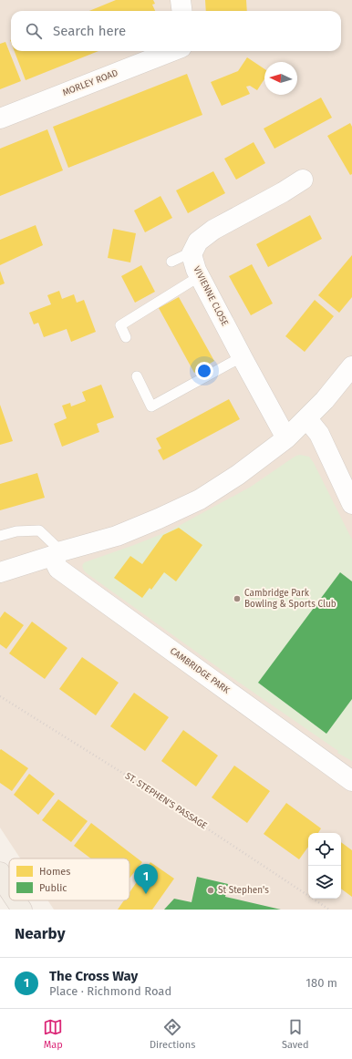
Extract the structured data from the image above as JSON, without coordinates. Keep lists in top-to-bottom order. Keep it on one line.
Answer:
{"streets":{"street":["MORLEY ROAD","VIVIENNE CLOSE","CAMBRIDGE PARK"],"path":["ST. STEPHEN'S PASSAGE"]},"places":["Cambridge Park Bowling & Sports Club","St Stephen's"],"legend":["Homes","Public"],"north":"left","page":{"search":"Search here","pins":"1","heading":"Nearby","list":[{"mark":"1","name":"The Cross Way","note":"Place · Richmond Road","value":"180 m"}],"nav":["Map","Directions","Saved"]}}
